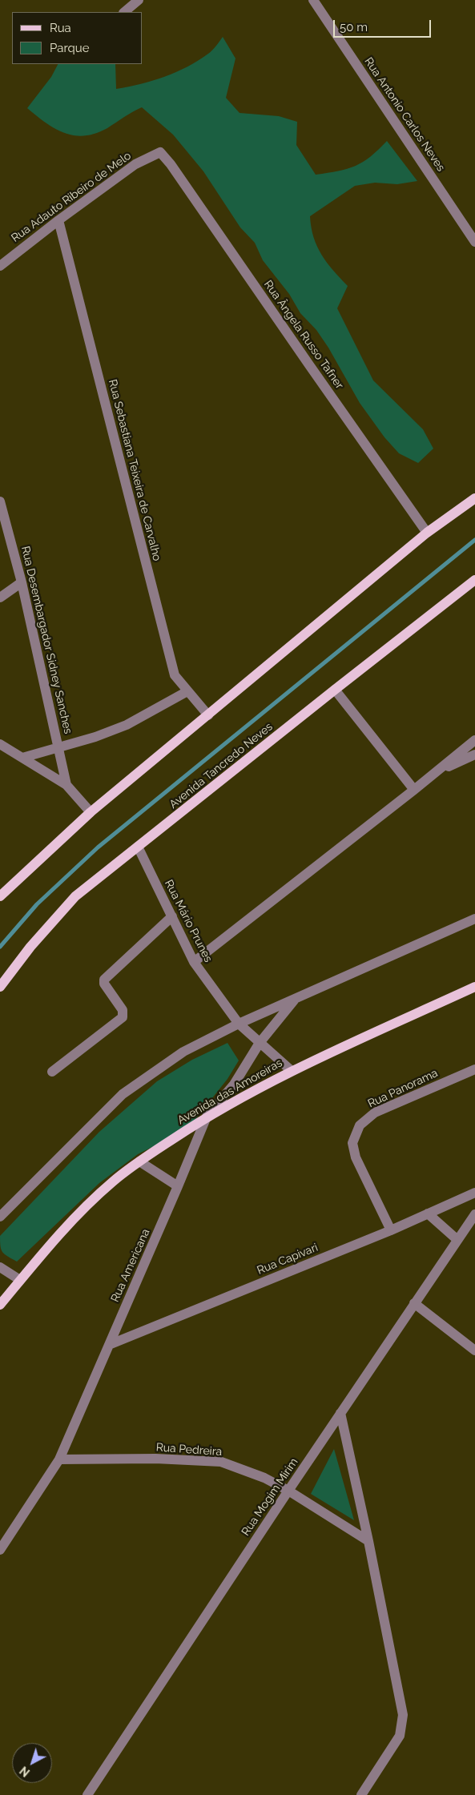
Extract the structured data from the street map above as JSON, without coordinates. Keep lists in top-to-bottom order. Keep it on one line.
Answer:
{"streets":{"main road":["Avenida Tancredo Neves","Avenida das Amoreiras"],"street":["Rua Antonio Carlos Neves","Rua Adauto Ribeiro de Melo","Rua Ângela Russo Tafner","Rua Sebastiana Teixeira de Carvalho","Rua Desembargador Sidney Sanches","Rua Mário Prunes","Rua Panorama","Rua Capivari","Rua Americana","Rua Pedreira","Rua Mogim Mirim"]},"crossings":[["Rua Adauto Ribeiro de Melo","Rua Ângela Russo Tafner"],["Rua Adauto Ribeiro de Melo","Rua Sebastiana Teixeira de Carvalho"],["Avenida Tancredo Neves","Rua Mário Prunes"],["Rua Mário Prunes","Avenida das Amoreiras"],["Rua Mário Prunes","Rua Americana"],["Rua Panorama","Rua Capivari"],["Avenida das Amoreiras","Rua Americana"],["Rua Capivari","Rua Americana"],["Rua Americana","Rua Pedreira"],["Rua Pedreira","Rua Mogim Mirim"]],"legend":["Rua","Parque"],"scale_bar":"50 m","north":"bottom left"}
